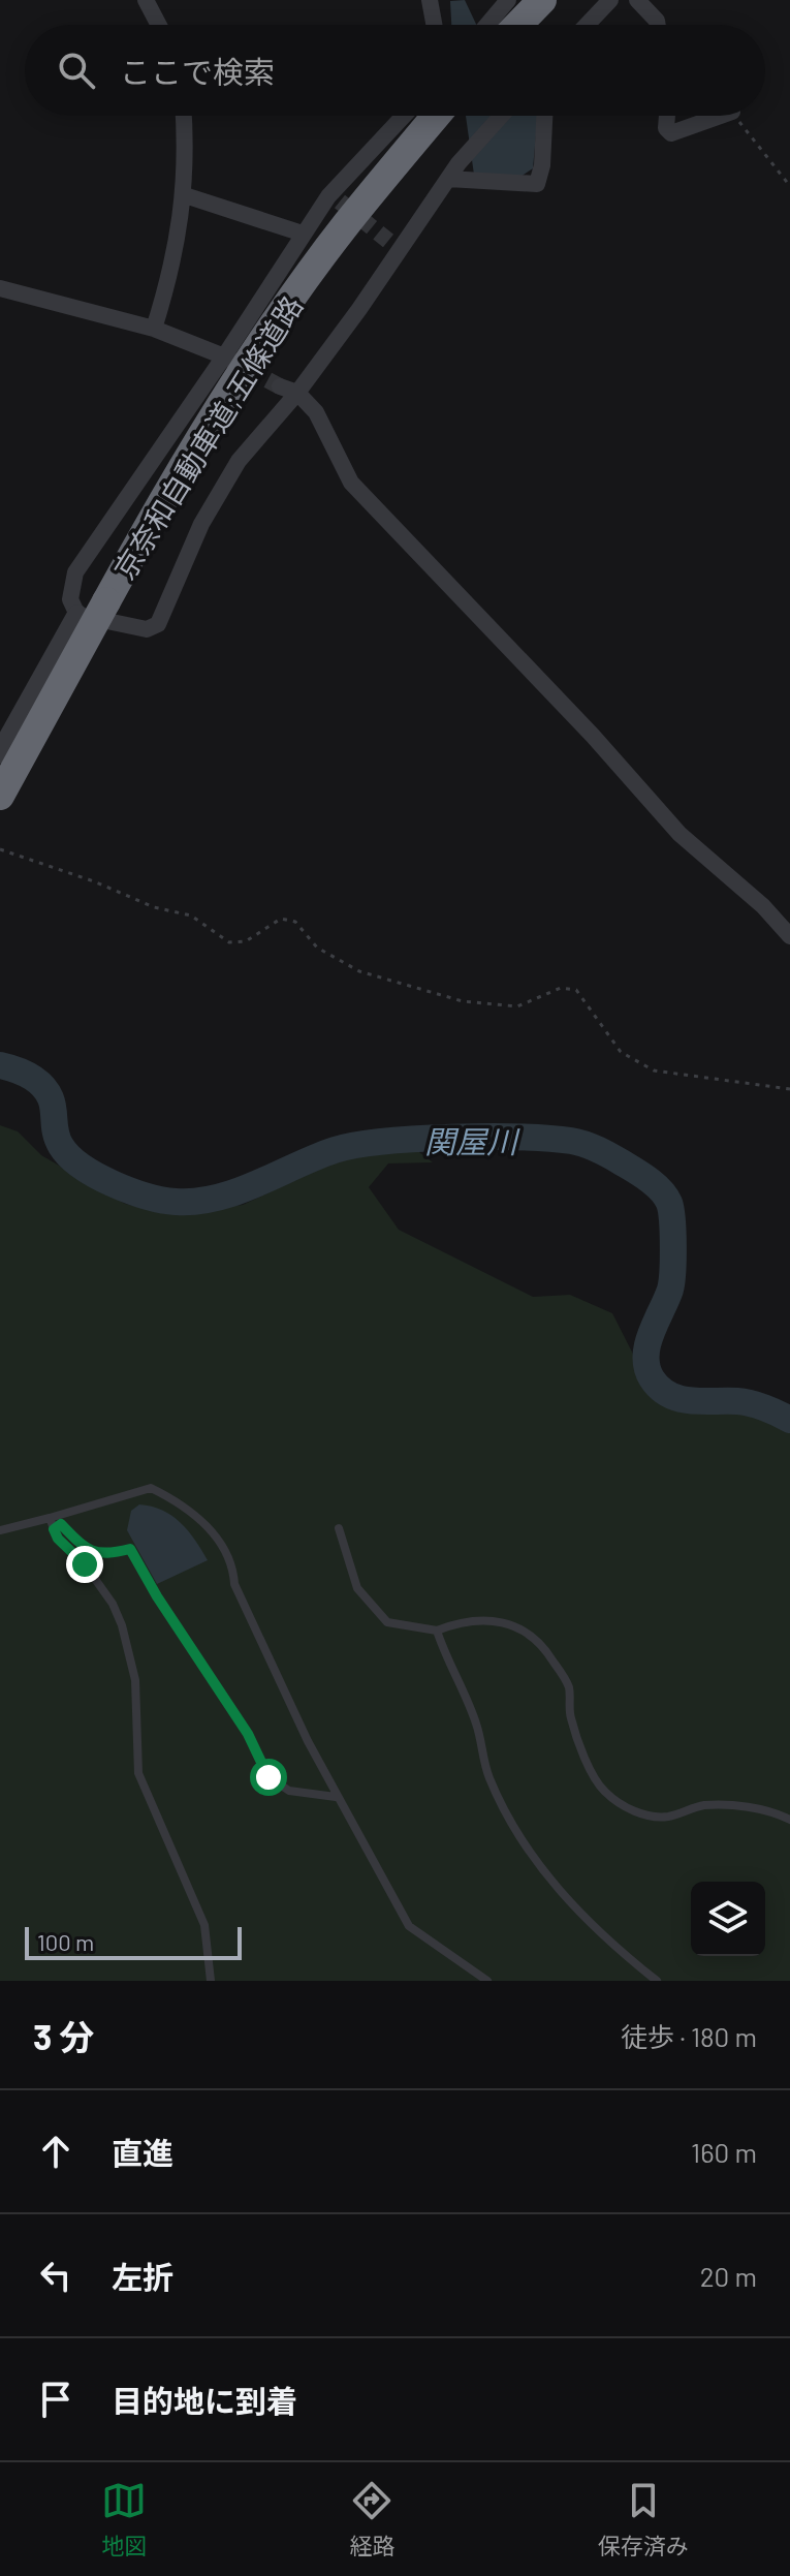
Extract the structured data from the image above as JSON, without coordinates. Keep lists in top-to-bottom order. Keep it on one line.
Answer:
{"streets":{"highway":["京奈和自動車道;五條道路"]},"water":["関屋川"],"scale_bar":"100 m","page":{"search":"ここで検索","scale":"100 m","heading":["3 分","徒歩 · 180 m"],"list":[["直進","160 m"],["左折","20 m"],"目的地に到着"],"nav":["地図","経路","保存済み"]}}
